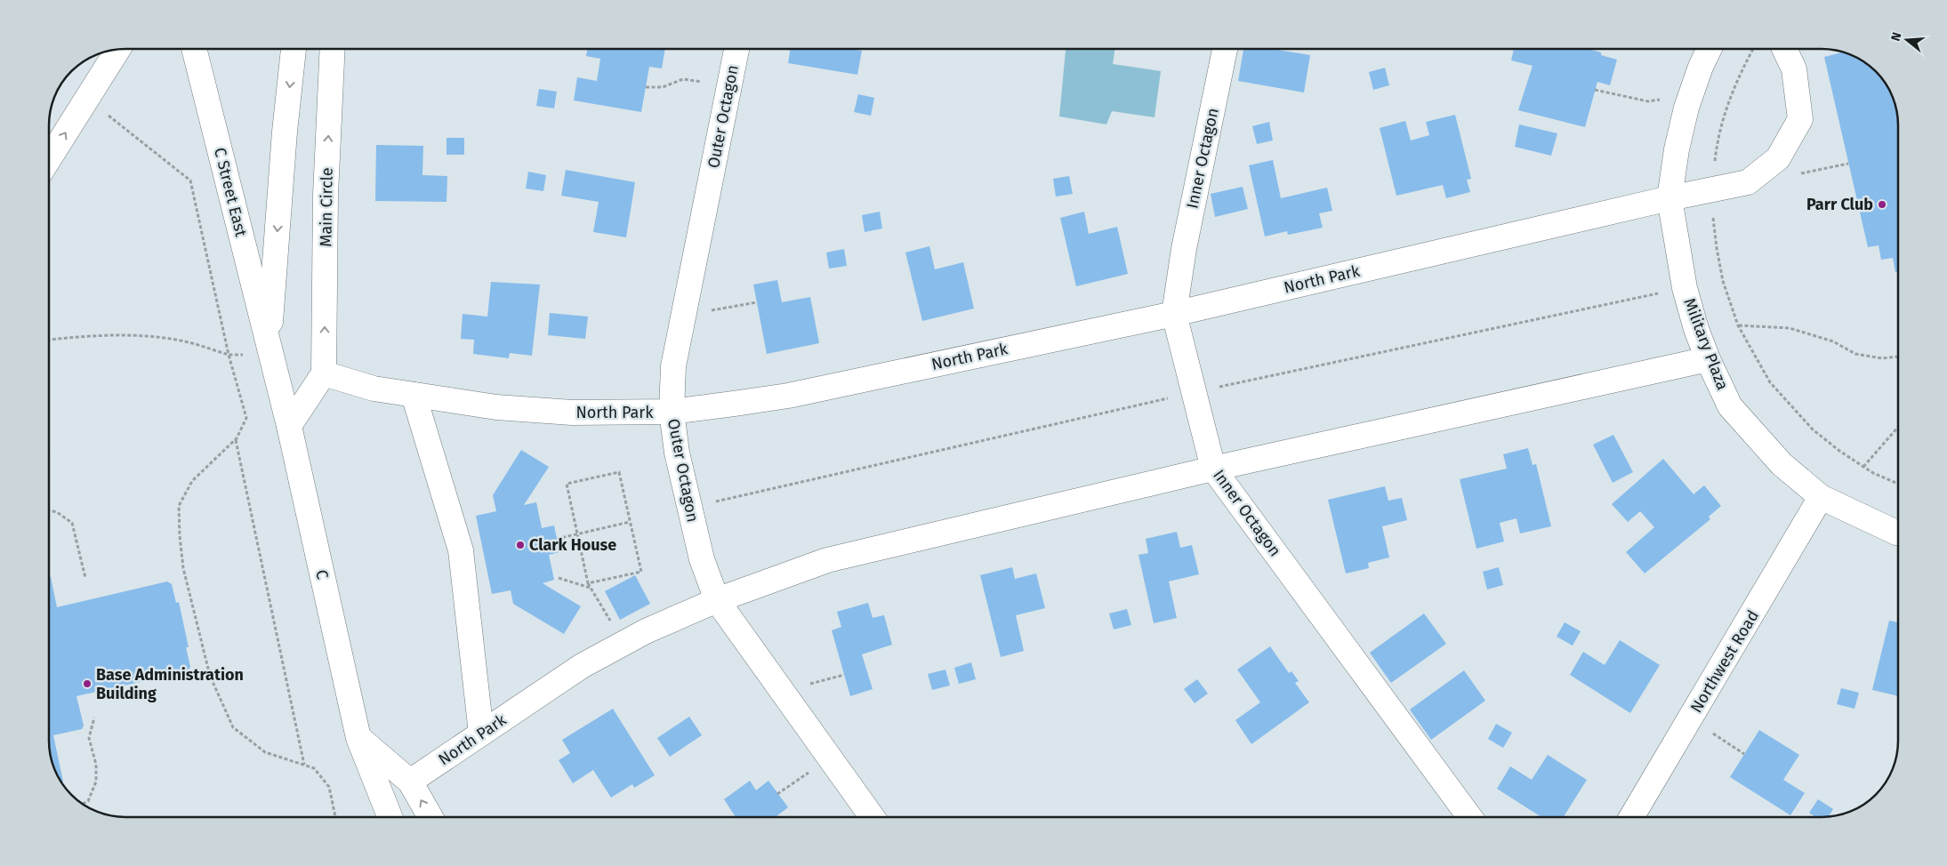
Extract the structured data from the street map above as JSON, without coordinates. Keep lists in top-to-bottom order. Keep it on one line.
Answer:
{"streets":{"street":["Outer Octagon","Inner Octagon","C Street East","Main Circle","North Park","Military Plaza","C","Northwest Road"]},"crossings":[["Outer Octagon","North Park"],["Inner Octagon","North Park"],["C Street East","C"],["Main Circle","North Park"],["North Park","Military Plaza"],["Military Plaza","Northwest Road"]],"places":["Parr Club","Clark House","Base Administration Building"],"north":"left"}
